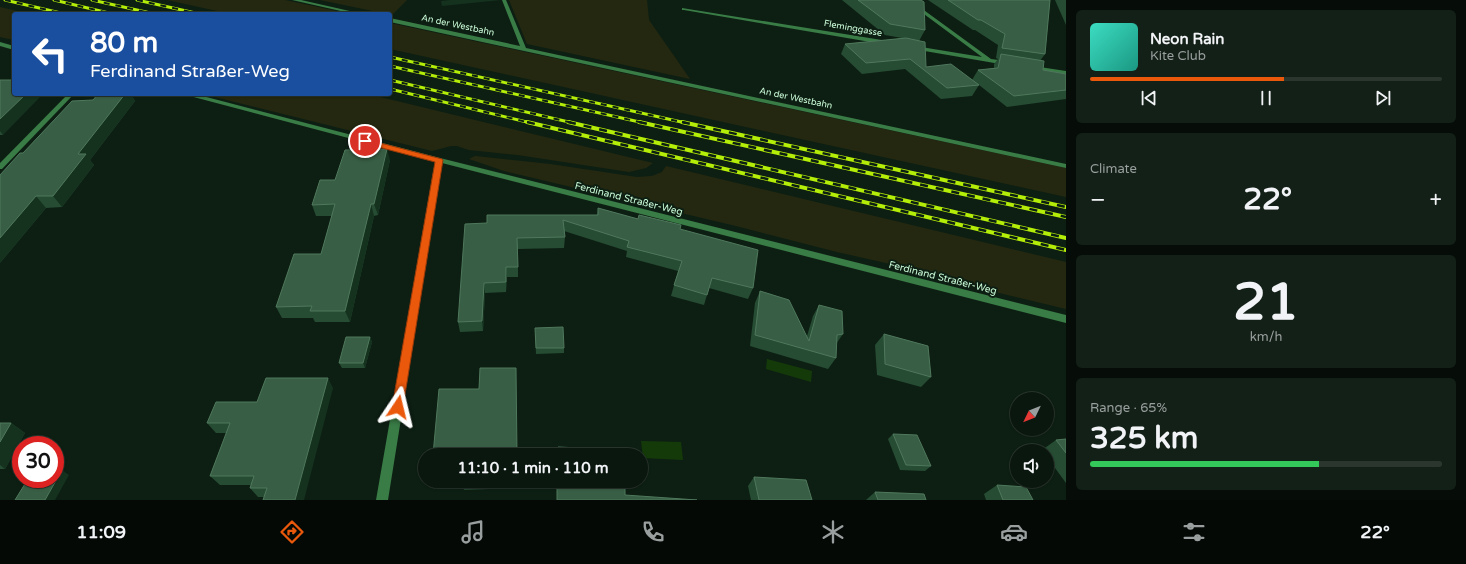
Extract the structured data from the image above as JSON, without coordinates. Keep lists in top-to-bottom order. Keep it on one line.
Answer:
{"streets":{"street":["An der Westbahn","Fleminggasse","Ferdinand Straßer-Weg"]},"north":"bottom left","page":{"turn":["80 m","Ferdinand Straßer-Weg"],"song":["Neon Rain","Kite Club"],"tile":["Climate",["21","km/h"],["Range · 65%","325 km"]],"heat":["−","22°","+"],"limit":"30","trip":"11:10 · 1 min · 110 m","tabs":["11:09","22°"]}}
